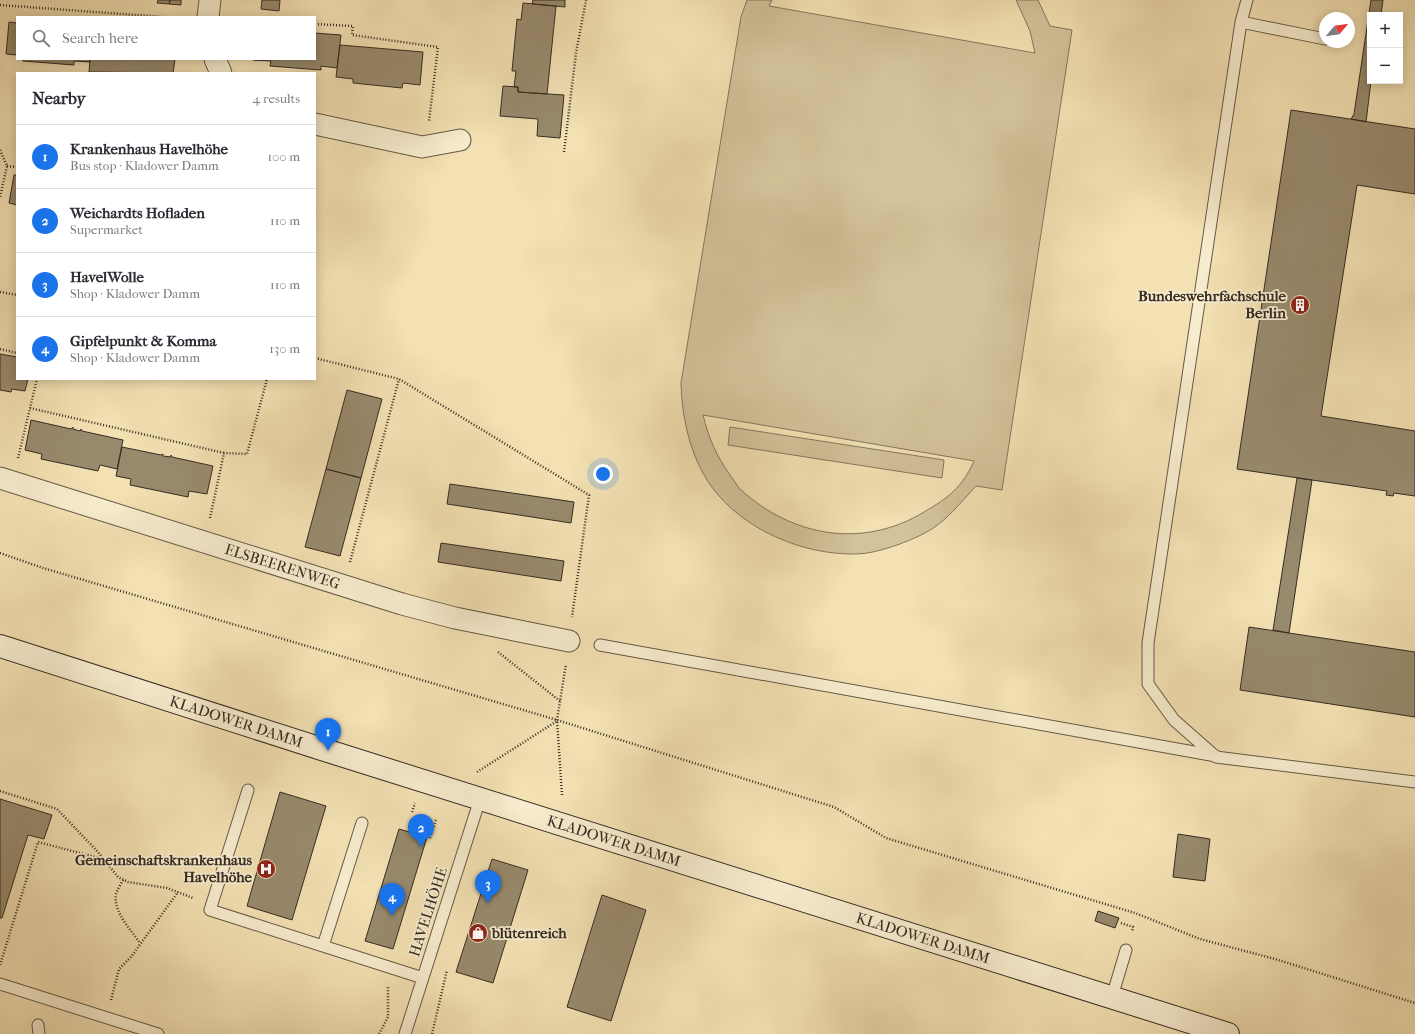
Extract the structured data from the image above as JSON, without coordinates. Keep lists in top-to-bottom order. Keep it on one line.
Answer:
{"streets":{"main road":["KLADOWER DAMM"],"street":["ELSBEERENWEG"],"lane":["HAVELHÖHE"]},"crossings":[["KLADOWER DAMM","HAVELHÖHE"]],"places":{"building":["Bundeswehrfachschule Berlin"],"hospital":["Gemeinschaftskrankenhaus Havelhöhe"],"shop":["blütenreich"]},"north":"top right","page":{"map_buttons":["+","−"],"search":"Search here","heading":["Nearby","4 results"],"list":[{"mark":"1","name":"Krankenhaus Havelhöhe","note":"Bus stop · Kladower Damm","value":"100 m"},{"mark":"2","name":"Weichardts Hofladen","note":"Supermarket","value":"110 m"},{"mark":"3","name":"HavelWolle","note":"Shop · Kladower Damm","value":"110 m"},{"mark":"4","name":"Gipfelpunkt & Komma","note":"Shop · Kladower Damm","value":"130 m"}],"pins":["1","2","3","4"]}}
